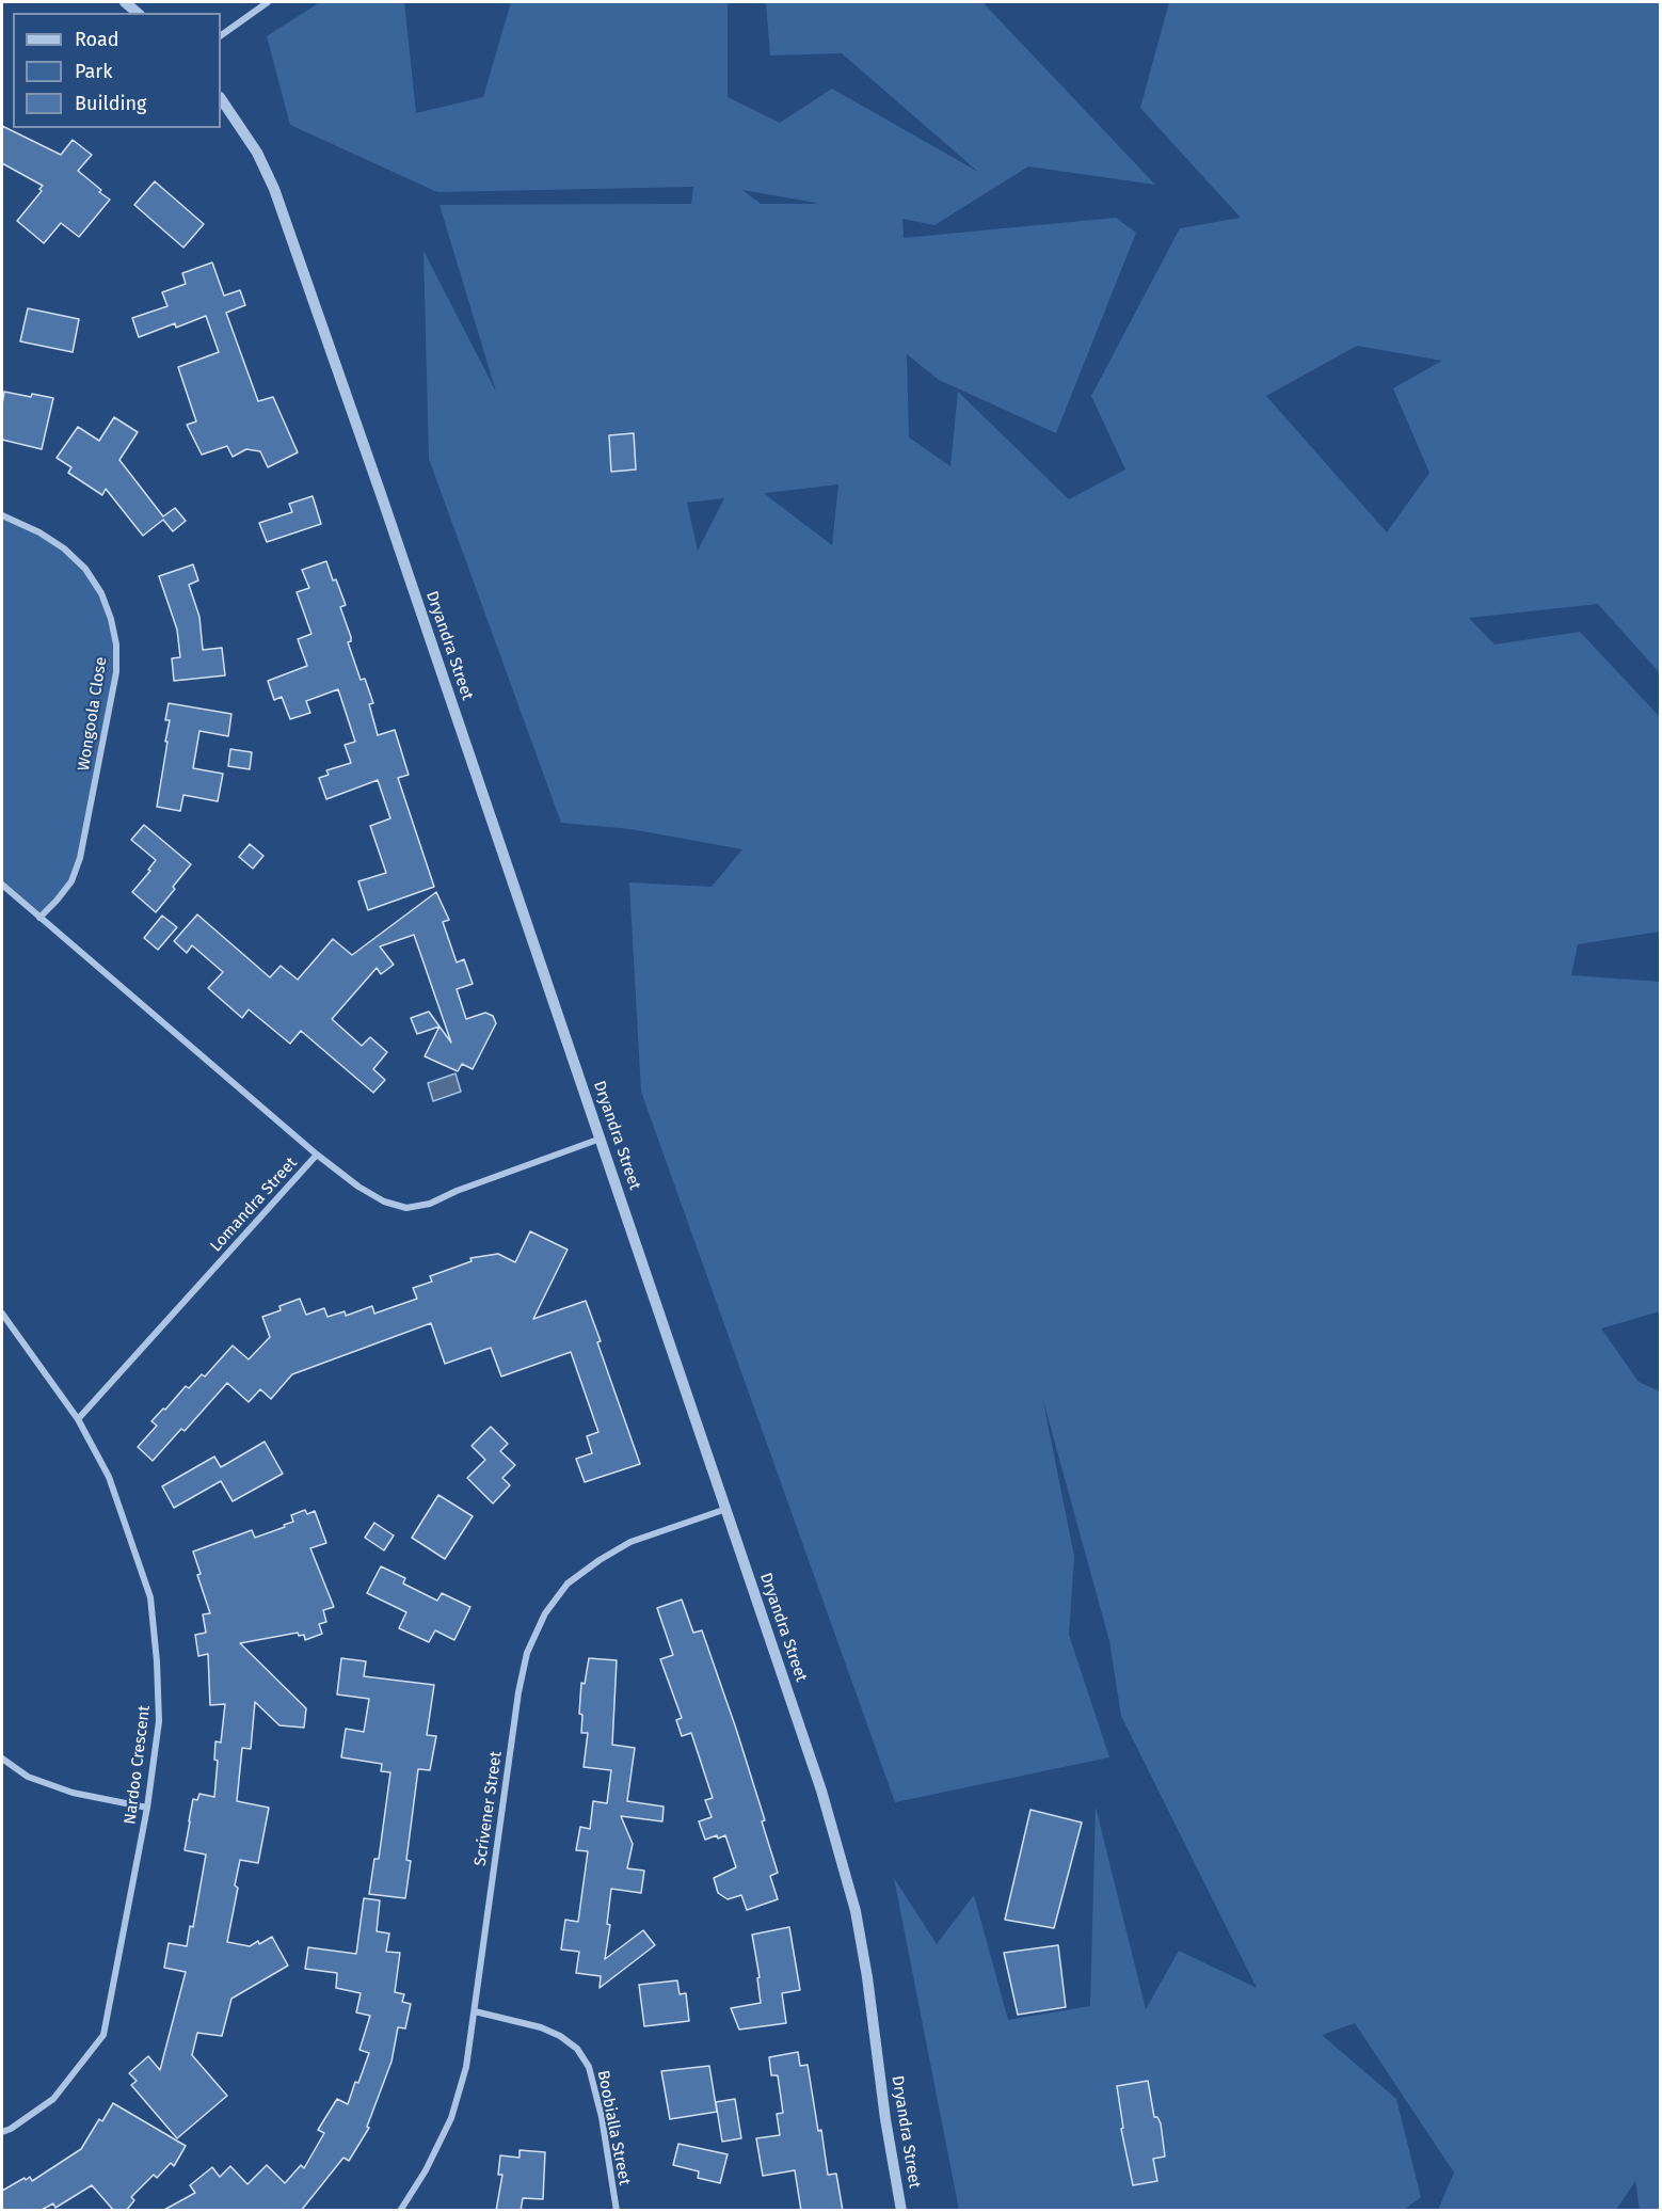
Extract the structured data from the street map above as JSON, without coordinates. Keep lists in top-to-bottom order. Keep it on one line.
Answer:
{"streets":{"street":["Dryandra Street","Wongoola Close","Lomandra Street","Nardoo Crescent","Scrivener Street","Boobialla Street"]},"crossings":[["Dryandra Street","Lomandra Street"],["Dryandra Street","Scrivener Street"],["Lomandra Street","Nardoo Crescent"],["Scrivener Street","Boobialla Street"]],"legend":["Road","Park","Building"]}
